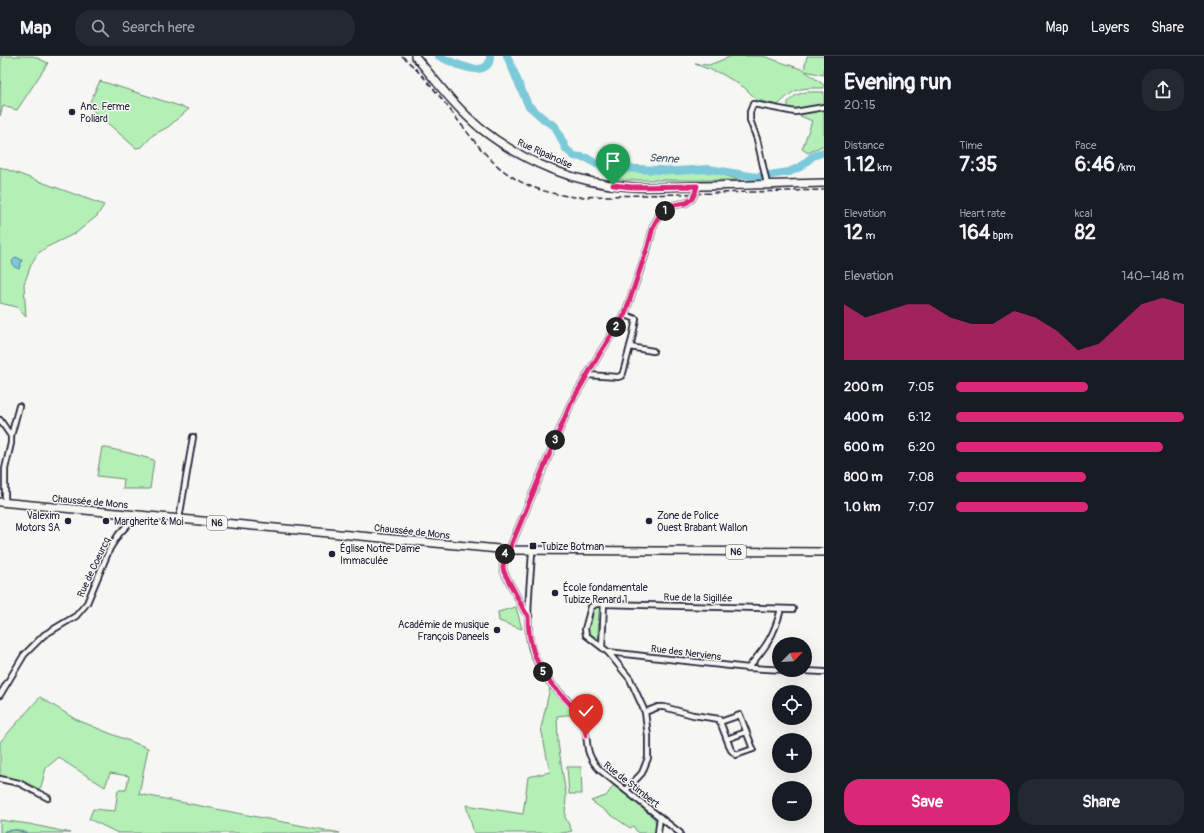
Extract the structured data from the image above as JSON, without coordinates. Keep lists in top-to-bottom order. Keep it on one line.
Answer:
{"streets":{"main road":["Rue Ripainoise","Chaussée de Mons","N6"],"street":["Rue de Coeurcq","Rue de la Sigillée","Rue des Nerviens","Rue de Stimbert"]},"crossings":[["Rue Ripainoise","Rue de Stimbert"],["Chaussée de Mons","Rue de Coeurcq"],["Chaussée de Mons","Rue de Stimbert"]],"water":["Senne"],"places":{"other":["Anc. Ferme Poliard","Valexim Motors SA","Margherite & Moi","Zone de Police Ouest Brabant Wallon","Église Notre-Dame Immaculée","École fondamentale Tubize Renard 1","Académie de musique François Daneels"],"transit":["Tubize Botman"]},"north":"top right","page":{"header":"Map","search":"Search here","nav":["Map","Layers","Share"],"heading":["Evening run","20:15"],"stats":[["Distance","1.12 km"],["Time","7:35"],["Pace","6:46 /km"],["Elevation","12 m"],["Heart rate","164 bpm"],["kcal","82"]],"pins":["1","2","3","4","5"],"chart":["Elevation","140–148 m"],"list":[{"name":"200 m","note":"7:05"},{"name":"400 m","note":"6:12"},{"name":"600 m","note":"6:20"},{"name":"800 m","note":"7:08"},{"name":"1.0 km","note":"7:07"}],"map_buttons":["+","−"],"buttons":["Save","Share"]}}
